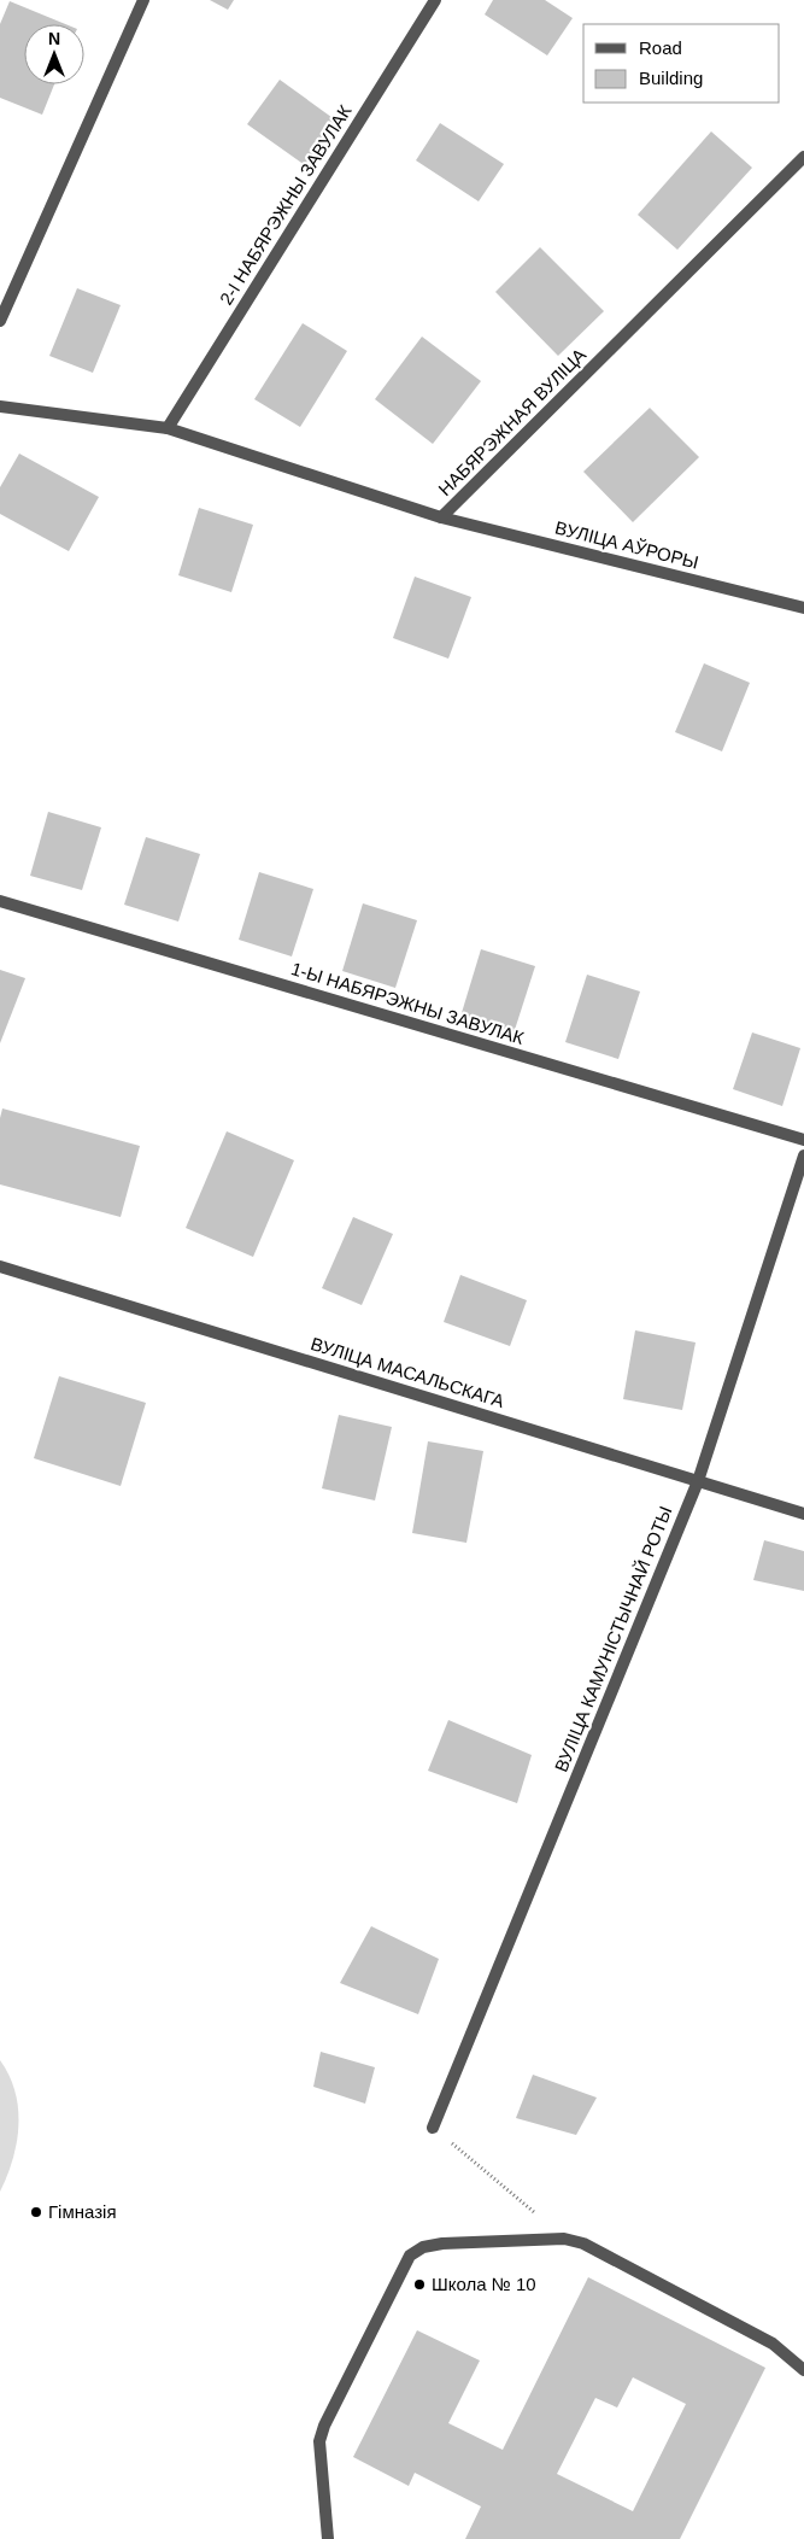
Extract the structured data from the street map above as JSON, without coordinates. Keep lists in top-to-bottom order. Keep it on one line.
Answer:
{"streets":{"street":["2-І НАБЯРЭЖНЫ ЗАВУЛАК","НАБЯРЭЖНАЯ ВУЛІЦА","ВУЛІЦА АЎРОРЫ","1-Ы НАБЯРЭЖНЫ ЗАВУЛАК","ВУЛІЦА МАСАЛЬСКАГА","ВУЛІЦА КАМУНІСТЫЧНАЙ РОТЫ"]},"crossings":[["2-І НАБЯРЭЖНЫ ЗАВУЛАК","НАБЯРЭЖНАЯ ВУЛІЦА"],["НАБЯРЭЖНАЯ ВУЛІЦА","ВУЛІЦА АЎРОРЫ"],["ВУЛІЦА МАСАЛЬСКАГА","ВУЛІЦА КАМУНІСТЫЧНАЙ РОТЫ"]],"places":["Гімназія","Школа № 10"],"legend":["Road","Building"],"north":"top"}
